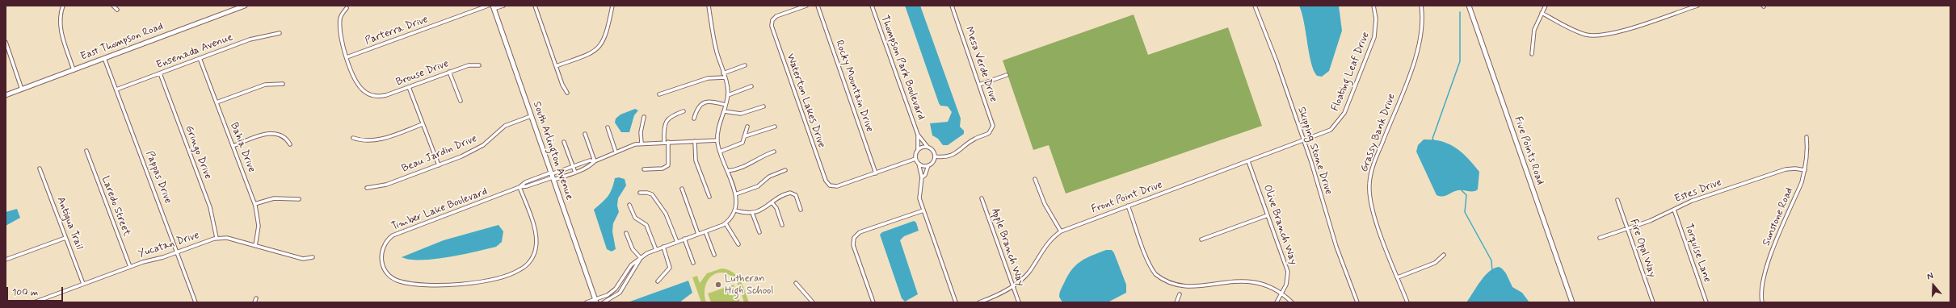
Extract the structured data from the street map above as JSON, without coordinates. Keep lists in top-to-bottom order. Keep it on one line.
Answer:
{"streets":{"main road":["East Thompson Road","South Arlington Avenue","Five Points Road"],"street":["Parterra Drive","Ensenada Avenue","Mesa Verde Drive","Thompson Park Boulevard","Floating Leaf Drive","Brouse Drive","Rocky Mountain Drive","Waterton Lakes Drive","Grassy Bank Drive","Bahia Drive","Skipping Stone Drive","Gringo Drive","Beau Jardin Drive","Pappas Drive","Estes Drive","Front Point Drive","Laredo Street","Timber Lake Boulevard","Sunstone Road","Antigua Trail","Olive Branch Way","Yucatan Drive","Apple Branch Way","Fire Opal Way","Torquise Lane"]},"crossings":[["Parterra Drive","Brouse Drive"],["East Thompson Road","Pappas Drive"],["Ensenada Avenue","Bahia Drive"],["Ensenada Avenue","Gringo Drive"],["Ensenada Avenue","Pappas Drive"],["Mesa Verde Drive","Thompson Park Boulevard"],["Floating Leaf Drive","Skipping Stone Drive"],["Floating Leaf Drive","Front Point Drive"],["Rocky Mountain Drive","Waterton Lakes Drive"],["Bahia Drive","Yucatan Drive"],["South Arlington Avenue","Beau Jardin Drive"],["South Arlington Avenue","Timber Lake Boulevard"],["Skipping Stone Drive","Front Point Drive"],["Gringo Drive","Yucatan Drive"],["Pappas Drive","Yucatan Drive"],["Estes Drive","Sunstone Road"],["Estes Drive","Fire Opal Way"],["Estes Drive","Torquise Lane"],["Front Point Drive","Olive Branch Way"],["Front Point Drive","Apple Branch Way"],["Laredo Street","Yucatan Drive"],["Antigua Trail","Yucatan Drive"]],"places":["Lutheran High School"],"scale_bar":"100 m","north":"top"}
